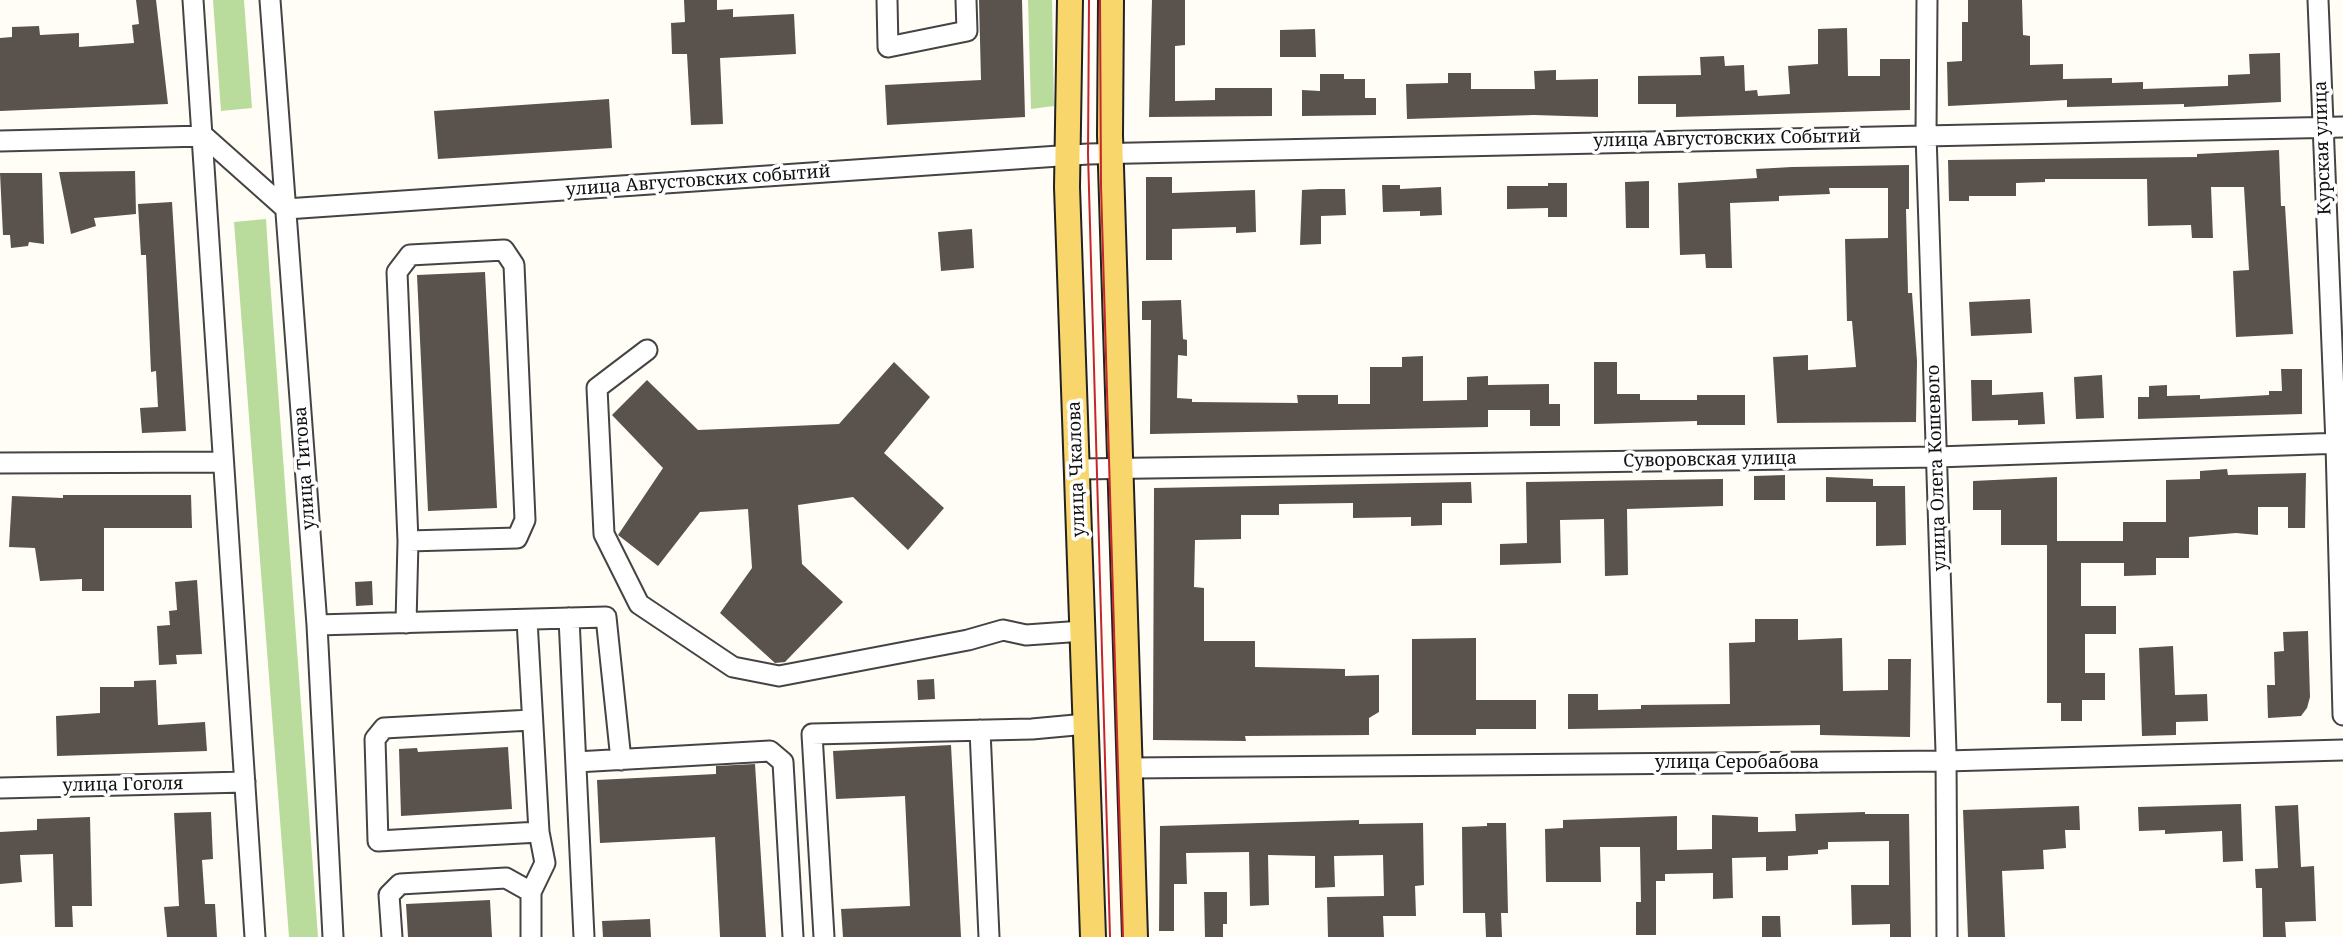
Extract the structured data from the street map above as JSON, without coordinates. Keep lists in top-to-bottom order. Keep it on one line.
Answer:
{"streets":{"main road":["улица Чкалова"],"street":["улица Августовских Событий","Курская улица","улица Августовских событий","Суворовская улица","улица Титова","улица Олега Кошевого","улица Серобабова","улица Гоголя"]},"crossings":[["улица Августовских Событий","Курская улица"],["улица Августовских Событий","улица Августовских событий"],["улица Августовских Событий","улица Олега Кошевого"],["Курская улица","Суворовская улица"],["улица Августовских событий","улица Титова"],["улица Августовских событий","улица Чкалова"],["Суворовская улица","улица Олега Кошевого"],["Суворовская улица","улица Чкалова"],["улица Олега Кошевого","улица Серобабова"]]}
